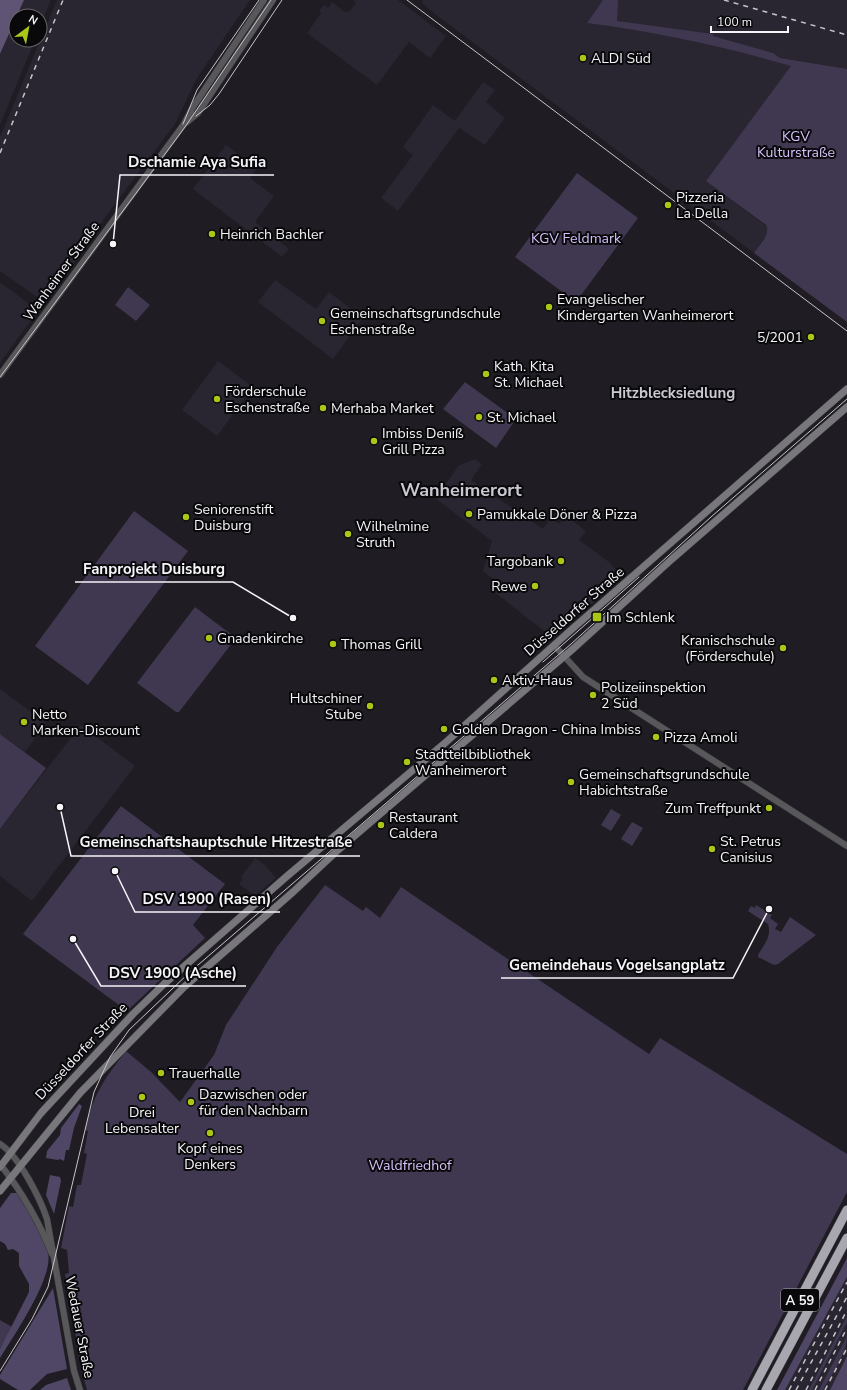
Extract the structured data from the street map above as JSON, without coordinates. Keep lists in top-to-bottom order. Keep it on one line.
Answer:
{"streets":{"highway":["A 59"],"main road":["Düsseldorfer Straße"],"street":["Wanheimer Straße","Wedauer Straße"]},"crossings":[["Düsseldorfer Straße","Wedauer Straße"]],"districts":["Hitzblecksiedlung","Wanheimerort"],"parks":["KGV Kulturstraße","KGV Feldmark","Waldfriedhof"],"places":{"other":["ALDI Süd","Pizzeria La Della","Heinrich Bachler","Dschamie Aya Sufia","Evangelischer Kindergarten Wanheimerort","Gemeinschaftsgrundschule Eschenstraße","5/2001","Kath. Kita St. Michael","Förderschule Eschenstraße","Merhaba Market","St. Michael","Imbiss Deniß Grill Pizza","Pamukkale Döner & Pizza","Seniorenstift Duisburg","Wilhelmine Struth","Targobank","Rewe","Fanprojekt Duisburg","Gnadenkirche","Thomas Grill","Kranischschule (Förderschule)","Aktiv-Haus","Polizeiinspektion 2 Süd","Hultschiner Stube","Netto Marken-Discount","Golden Dragon - China Imbiss","Pizza Amoli","Stadtteilbibliothek Wanheimerort","Gemeinschaftsgrundschule Habichtstraße","Gemeinschaftshauptschule Hitzestraße","Zum Treffpunkt","Restaurant Caldera","St. Petrus Canisius","DSV 1900 (Rasen)","Gemeindehaus Vogelsangplatz","DSV 1900 (Asche)","Trauerhalle","Drei Lebensalter","Dazwischen oder für den Nachbarn","Kopf eines Denkers"],"transit":["Im Schlenk"]},"scale_bar":"100 m","north":"top right"}
